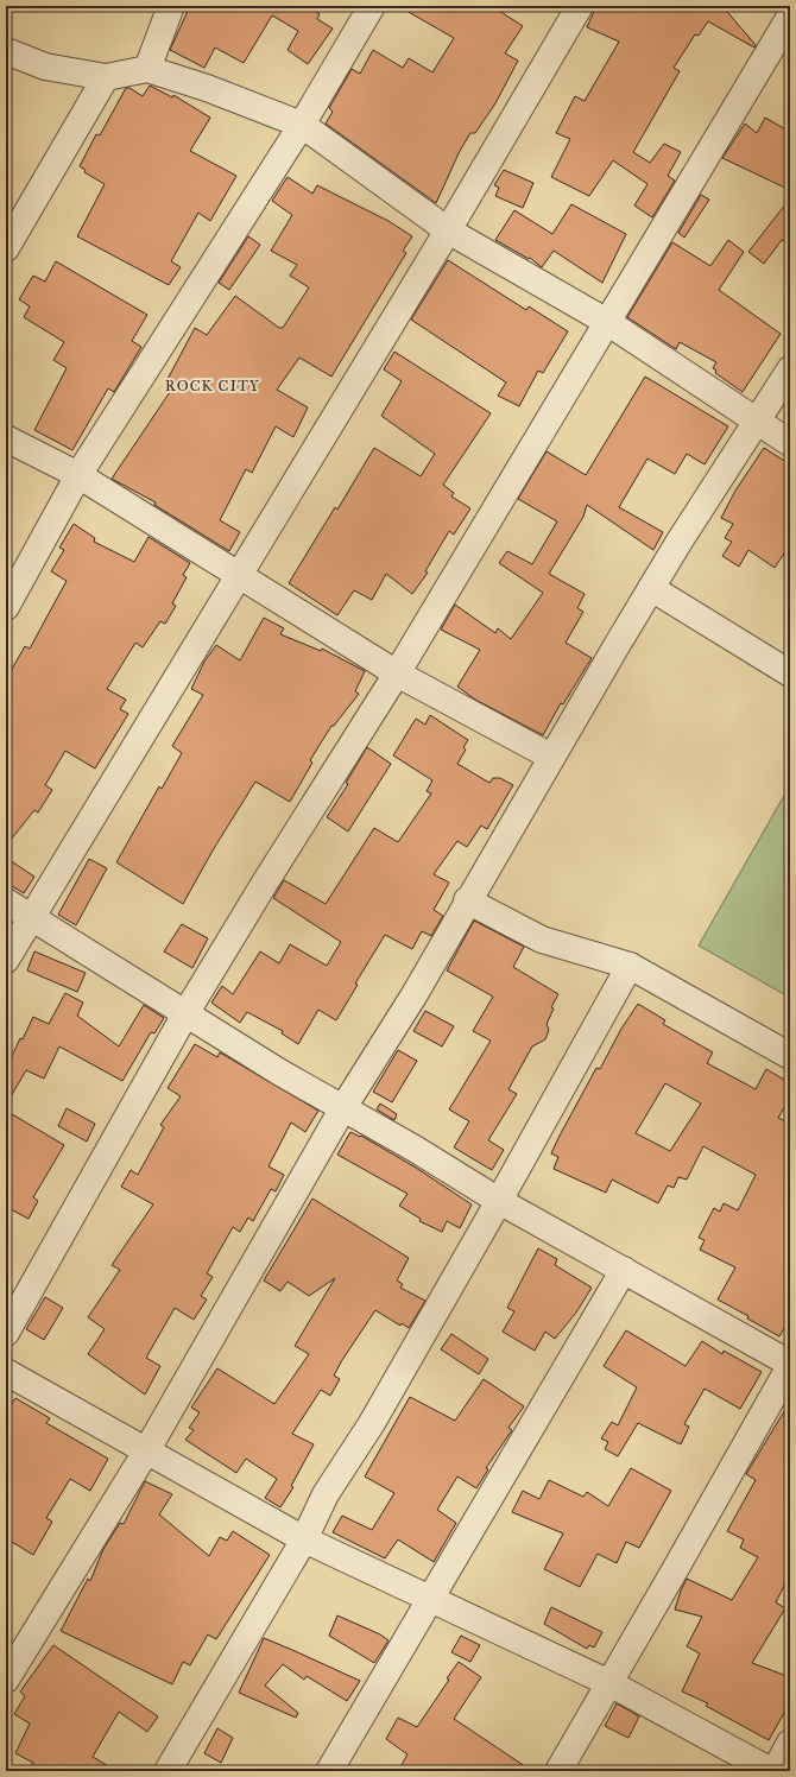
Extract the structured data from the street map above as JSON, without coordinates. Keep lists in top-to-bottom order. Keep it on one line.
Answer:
{"districts":["ROCK CITY"]}
